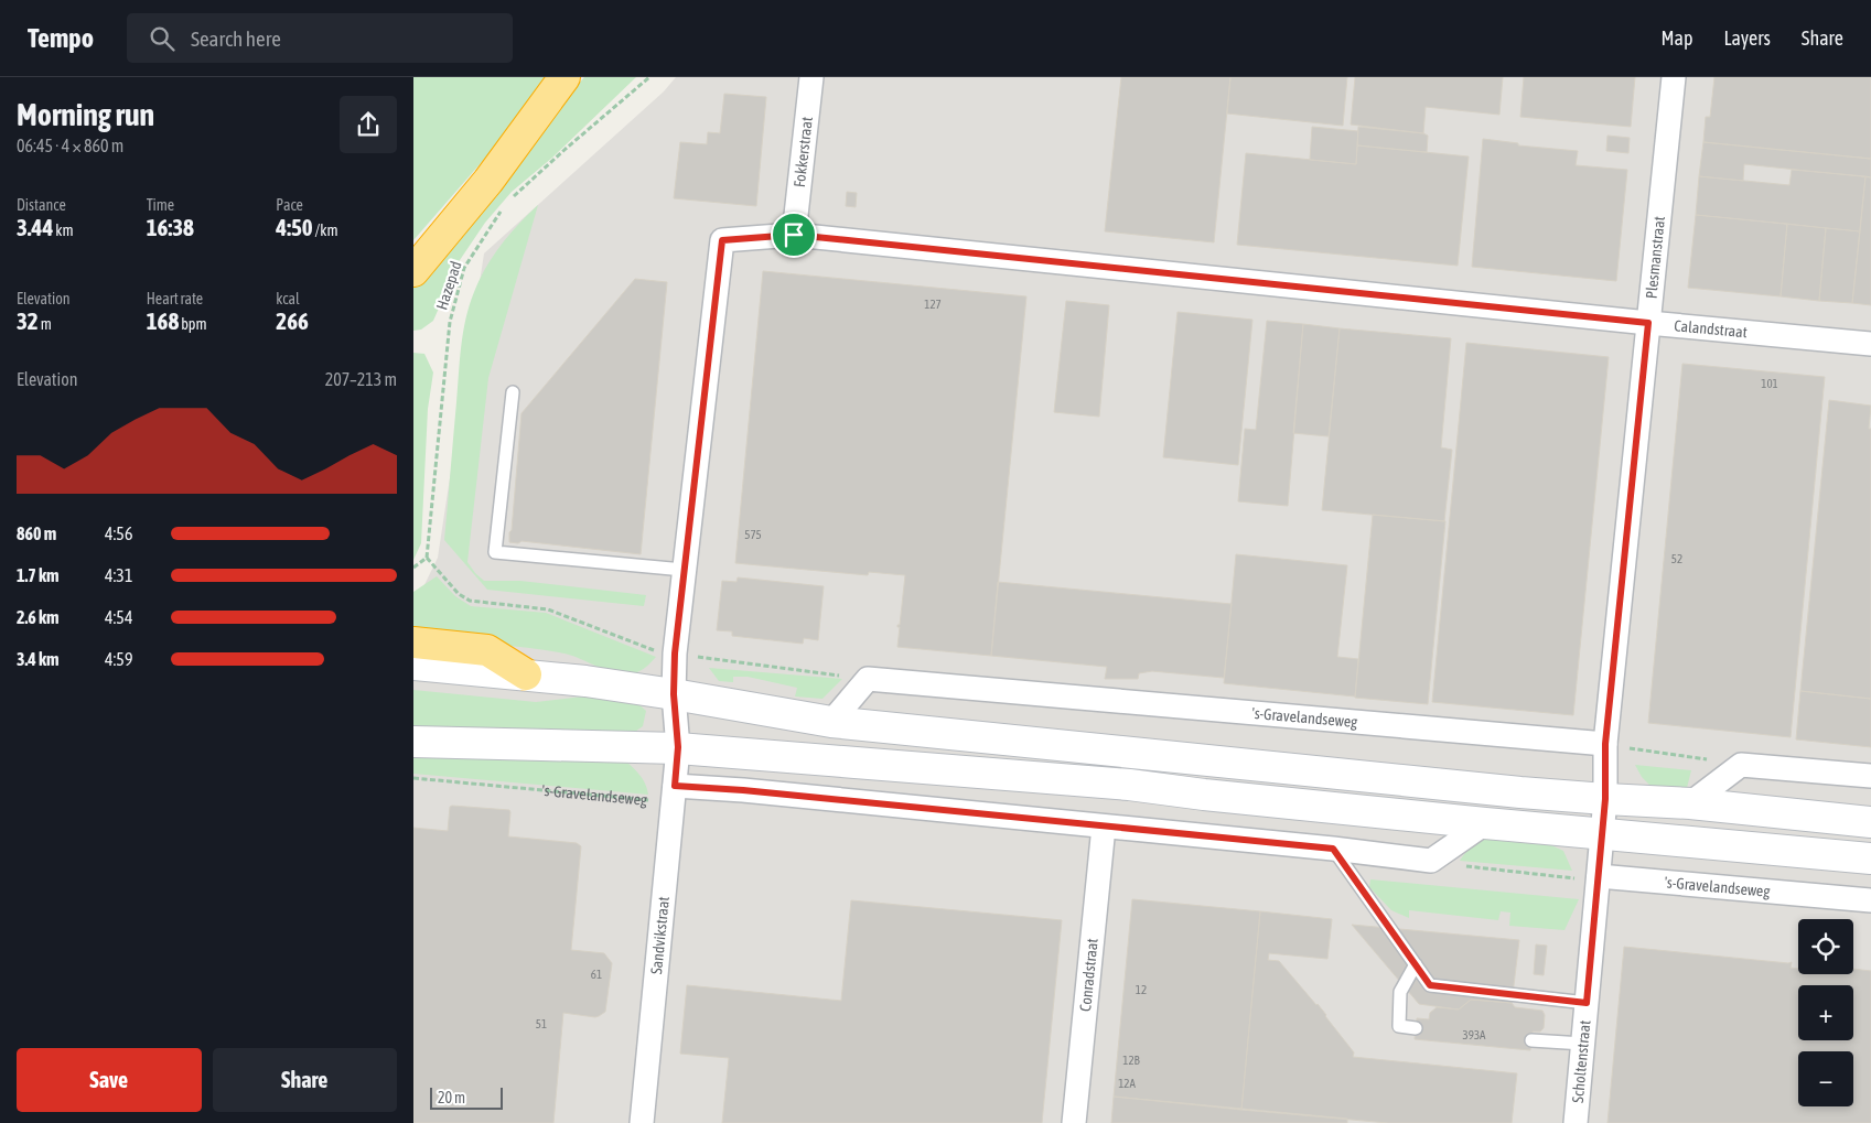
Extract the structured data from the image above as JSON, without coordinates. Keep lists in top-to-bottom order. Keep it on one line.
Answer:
{"streets":{"street":["Fokkerstraat","Plesmanstraat","Calandstraat","'s-Gravelandseweg","Sandvikstraat","Conradstraat","Scholtenstraat"],"path":["Hazepad"]},"crossings":[["Fokkerstraat","Calandstraat"],["Plesmanstraat","Calandstraat"],["Plesmanstraat","'s-Gravelandseweg"],["Plesmanstraat","Scholtenstraat"],["'s-Gravelandseweg","Sandvikstraat"],["'s-Gravelandseweg","Scholtenstraat"]],"house_numbers":["127","101","575","52","61","12","51","393A","12B","12A"],"scale_bar":"20 m","page":{"header":"Tempo","search":"Search here","nav":["Map","Layers","Share"],"heading":["Morning run","06:45 · 4 × 860 m"],"stats":[["Distance","3.44 km"],["Time","16:38"],["Pace","4:50 /km"],["Elevation","32 m"],["Heart rate","168 bpm"],["kcal","266"]],"chart":["Elevation","207–213 m"],"list":[{"name":"860 m","note":"4:56"},{"name":"1.7 km","note":"4:31"},{"name":"2.6 km","note":"4:54"},{"name":"3.4 km","note":"4:59"}],"map_buttons":["+","−"],"buttons":["Save","Share"],"scale":"20 m"}}
